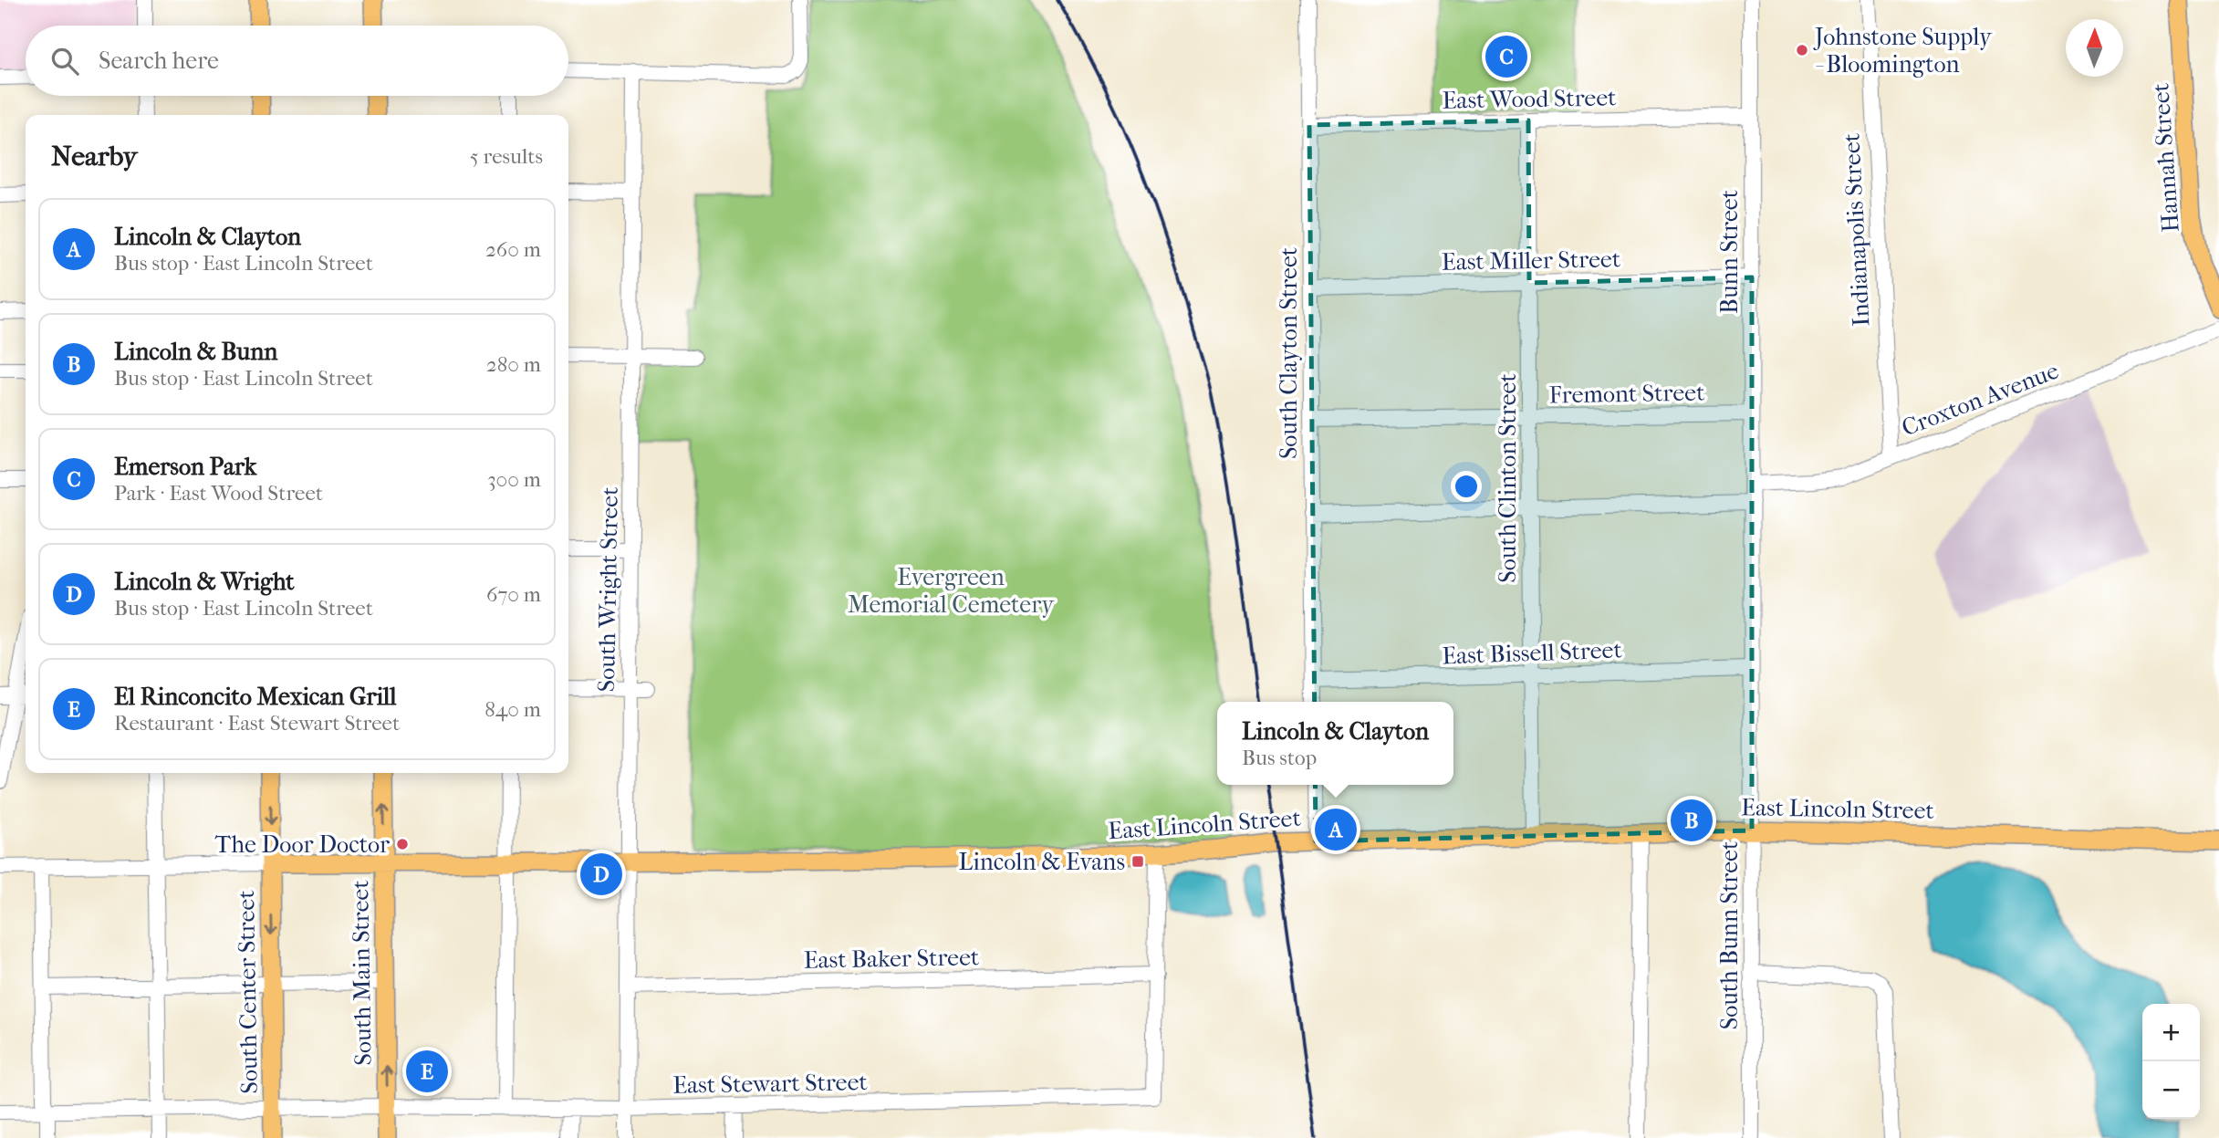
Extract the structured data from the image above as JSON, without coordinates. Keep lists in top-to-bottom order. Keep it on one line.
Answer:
{"streets":{"main road":["Hannah Street","East Lincoln Street","South Main Street","South Center Street"],"street":["East Wood Street","Indianapolis Street","Bunn Street","East Miller Street","South Clayton Street","Fremont Street","Croxton Avenue","South Clinton Street","South Wright Street","East Bissell Street","South Bunn Street","East Baker Street","East Stewart Street"]},"crossings":[["East Wood Street","Bunn Street"],["East Wood Street","South Clayton Street"],["East Wood Street","South Clinton Street"],["Indianapolis Street","Croxton Avenue"],["Bunn Street","East Miller Street"],["Bunn Street","Fremont Street"],["Bunn Street","Croxton Avenue"],["Bunn Street","South Bunn Street"],["East Miller Street","South Clayton Street"],["East Miller Street","South Clinton Street"],["South Clayton Street","Fremont Street"],["South Clayton Street","East Bissell Street"],["Fremont Street","South Clinton Street"],["South Clinton Street","East Bissell Street"],["South Clinton Street","East Lincoln Street"],["South Wright Street","East Lincoln Street"],["South Wright Street","East Baker Street"],["South Wright Street","East Stewart Street"],["East Bissell Street","South Bunn Street"],["East Lincoln Street","South Bunn Street"],["East Lincoln Street","South Main Street"],["East Lincoln Street","South Center Street"],["East Baker Street","East Stewart Street"],["South Main Street","East Stewart Street"],["South Center Street","East Stewart Street"]],"one_way":["South Main Street","South Center Street"],"parks":["Evergreen Memorial Cemetery"],"places":{"other":["Johnstone Supply - Bloomington","The Door Doctor"],"transit":["Lincoln & Evans"]},"north":"top","page":{"search":"Search here","pins":["C","B","A","D","E"],"heading":["Nearby","5 results"],"list":[{"mark":"A","name":"Lincoln & Clayton","note":"Bus stop · East Lincoln Street","value":"260 m"},{"mark":"B","name":"Lincoln & Bunn","note":"Bus stop · East Lincoln Street","value":"280 m"},{"mark":"C","name":"Emerson Park","note":"Park · East Wood Street","value":"300 m"},{"mark":"D","name":"Lincoln & Wright","note":"Bus stop · East Lincoln Street","value":"670 m"},{"mark":"E","name":"El Rinconcito Mexican Grill","note":"Restaurant · East Stewart Street","value":"840 m"}],"popup":["Lincoln & Clayton","Bus stop"],"map_buttons":["+","−"]}}
